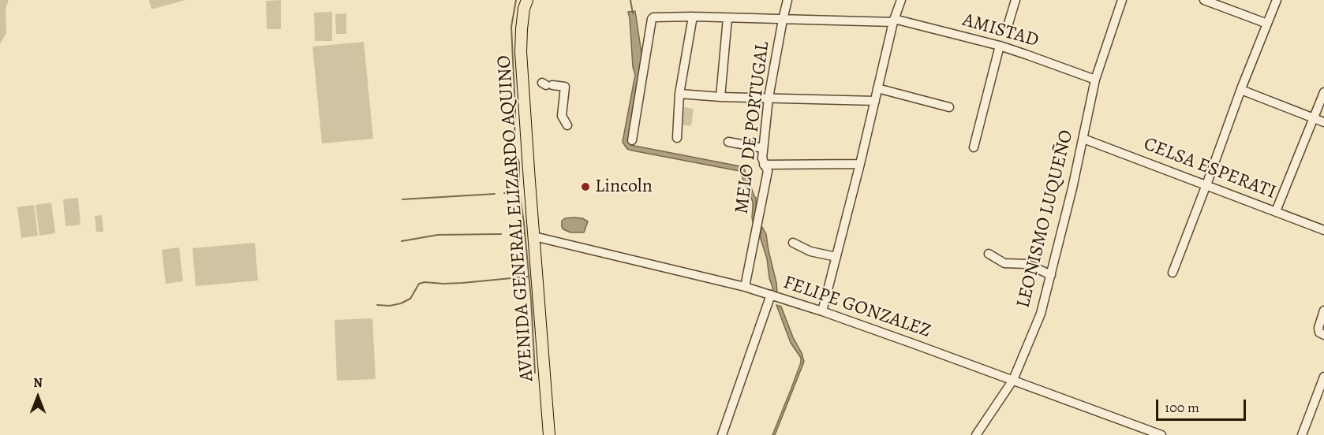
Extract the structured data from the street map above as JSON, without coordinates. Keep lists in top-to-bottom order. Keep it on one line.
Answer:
{"streets":{"main road":["AVENIDA GENERAL ELIZARDO AQUINO"],"street":["AMISTAD","MELO DE PORTUGAL","CELSA ESPERATI","LEONISMO LUQUEÑO","FELIPE GONZALEZ"]},"crossings":[["AMISTAD","MELO DE PORTUGAL"],["AMISTAD","LEONISMO LUQUEÑO"],["MELO DE PORTUGAL","FELIPE GONZALEZ"],["CELSA ESPERATI","LEONISMO LUQUEÑO"],["AVENIDA GENERAL ELIZARDO AQUINO","FELIPE GONZALEZ"],["LEONISMO LUQUEÑO","FELIPE GONZALEZ"]],"places":["Lincoln"],"scale_bar":"100 m","north":"top"}
